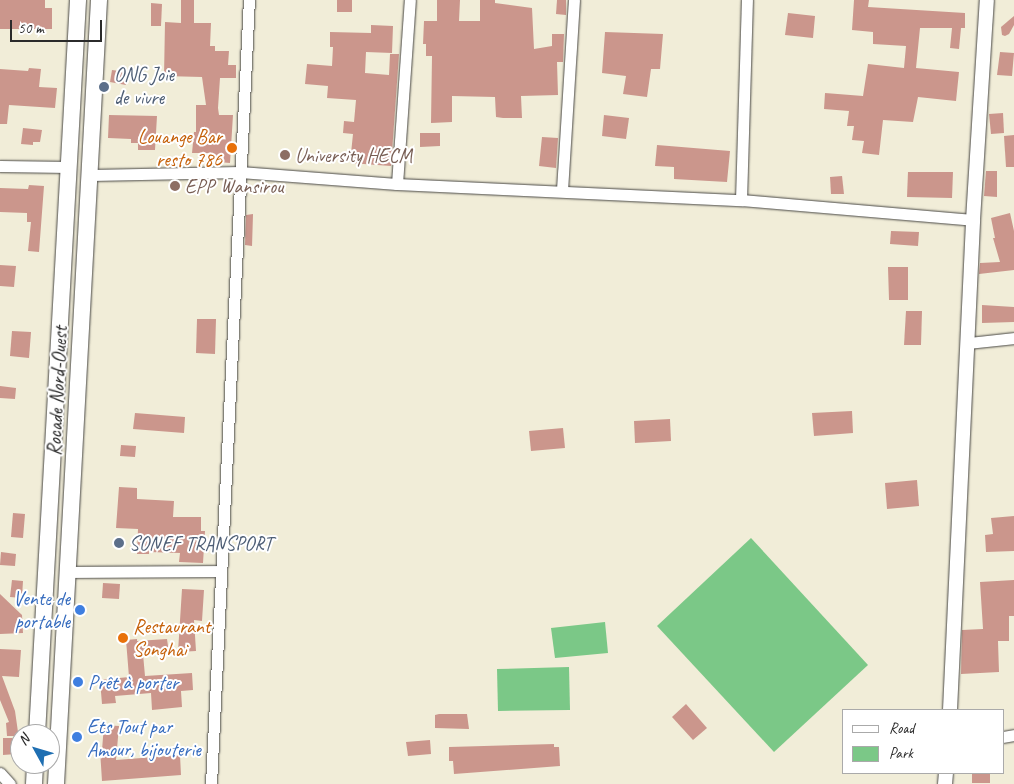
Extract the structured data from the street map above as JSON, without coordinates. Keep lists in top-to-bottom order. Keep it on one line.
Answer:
{"streets":{"main road":["Rocade Nord-Ouest"]},"places":["ONG Joie de vivre","Louange Bar resto 786","University HECM","EPP Wansirou","SONEF TRANSPORT","Vente de portable","Restaurant Songhai","Prêt à porter","Ets Tout par Amour, bijouterie"],"legend":["Road","Park"],"scale_bar":"50 m","north":"top left"}
